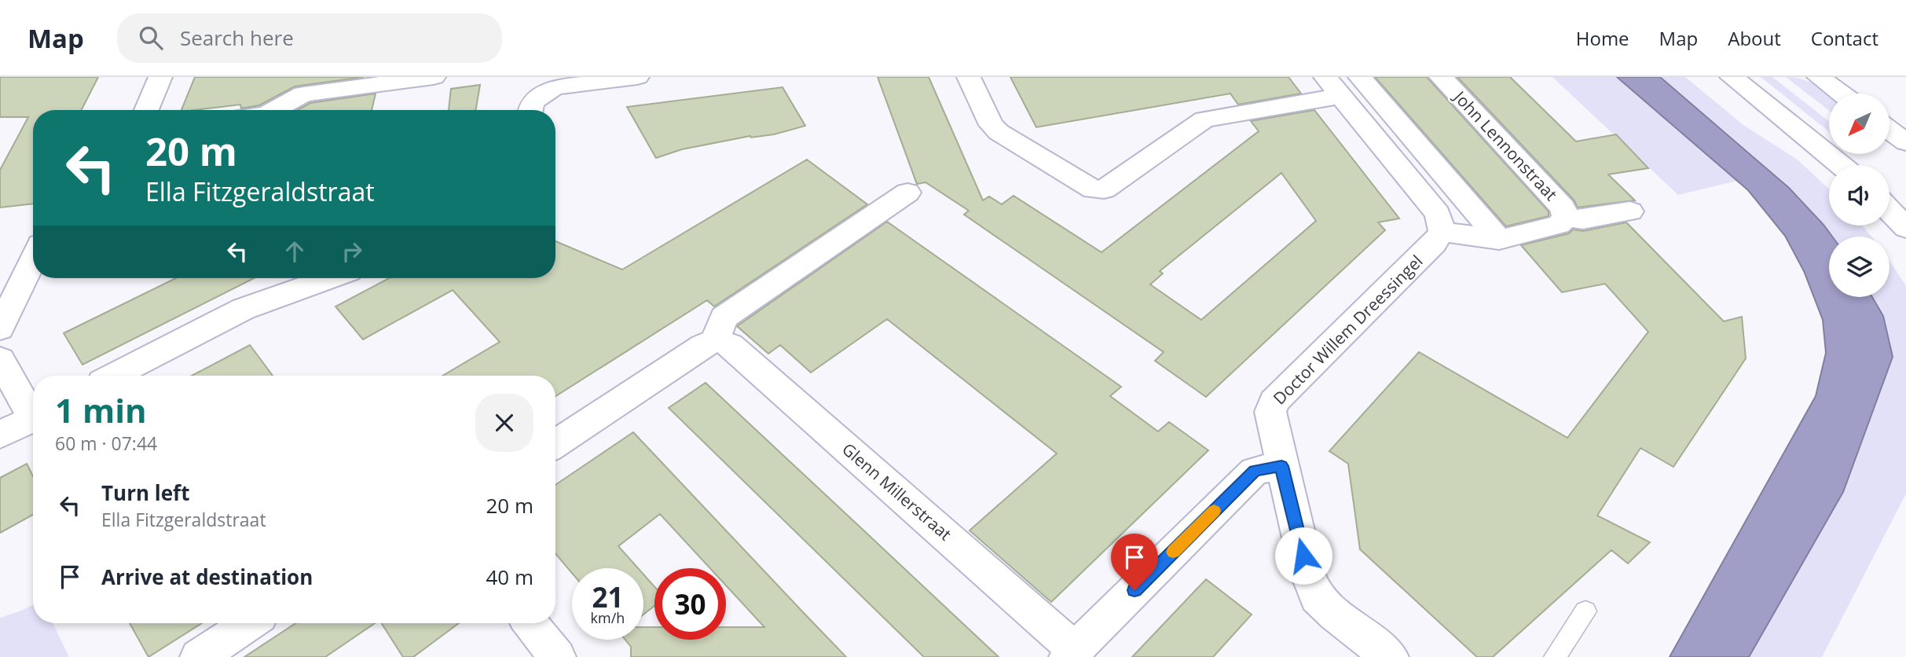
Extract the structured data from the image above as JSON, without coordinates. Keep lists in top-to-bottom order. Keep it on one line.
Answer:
{"streets":{"street":["John Lennonstraat","Doctor Willem Dreessingel","Glenn Millerstraat"]},"north":"bottom left","page":{"header":"Map","search":"Search here","nav":["Home","Map","About","Contact"],"turn":["20 m","Ella Fitzgeraldstraat"],"heading":["1 min","60 m · 07:44"],"list":[{"name":"Turn left","note":"Ella Fitzgeraldstraat","value":"20 m"},{"name":"Arrive at destination","value":"40 m"}],"speed":"21 km/h","limit":"30"}}
